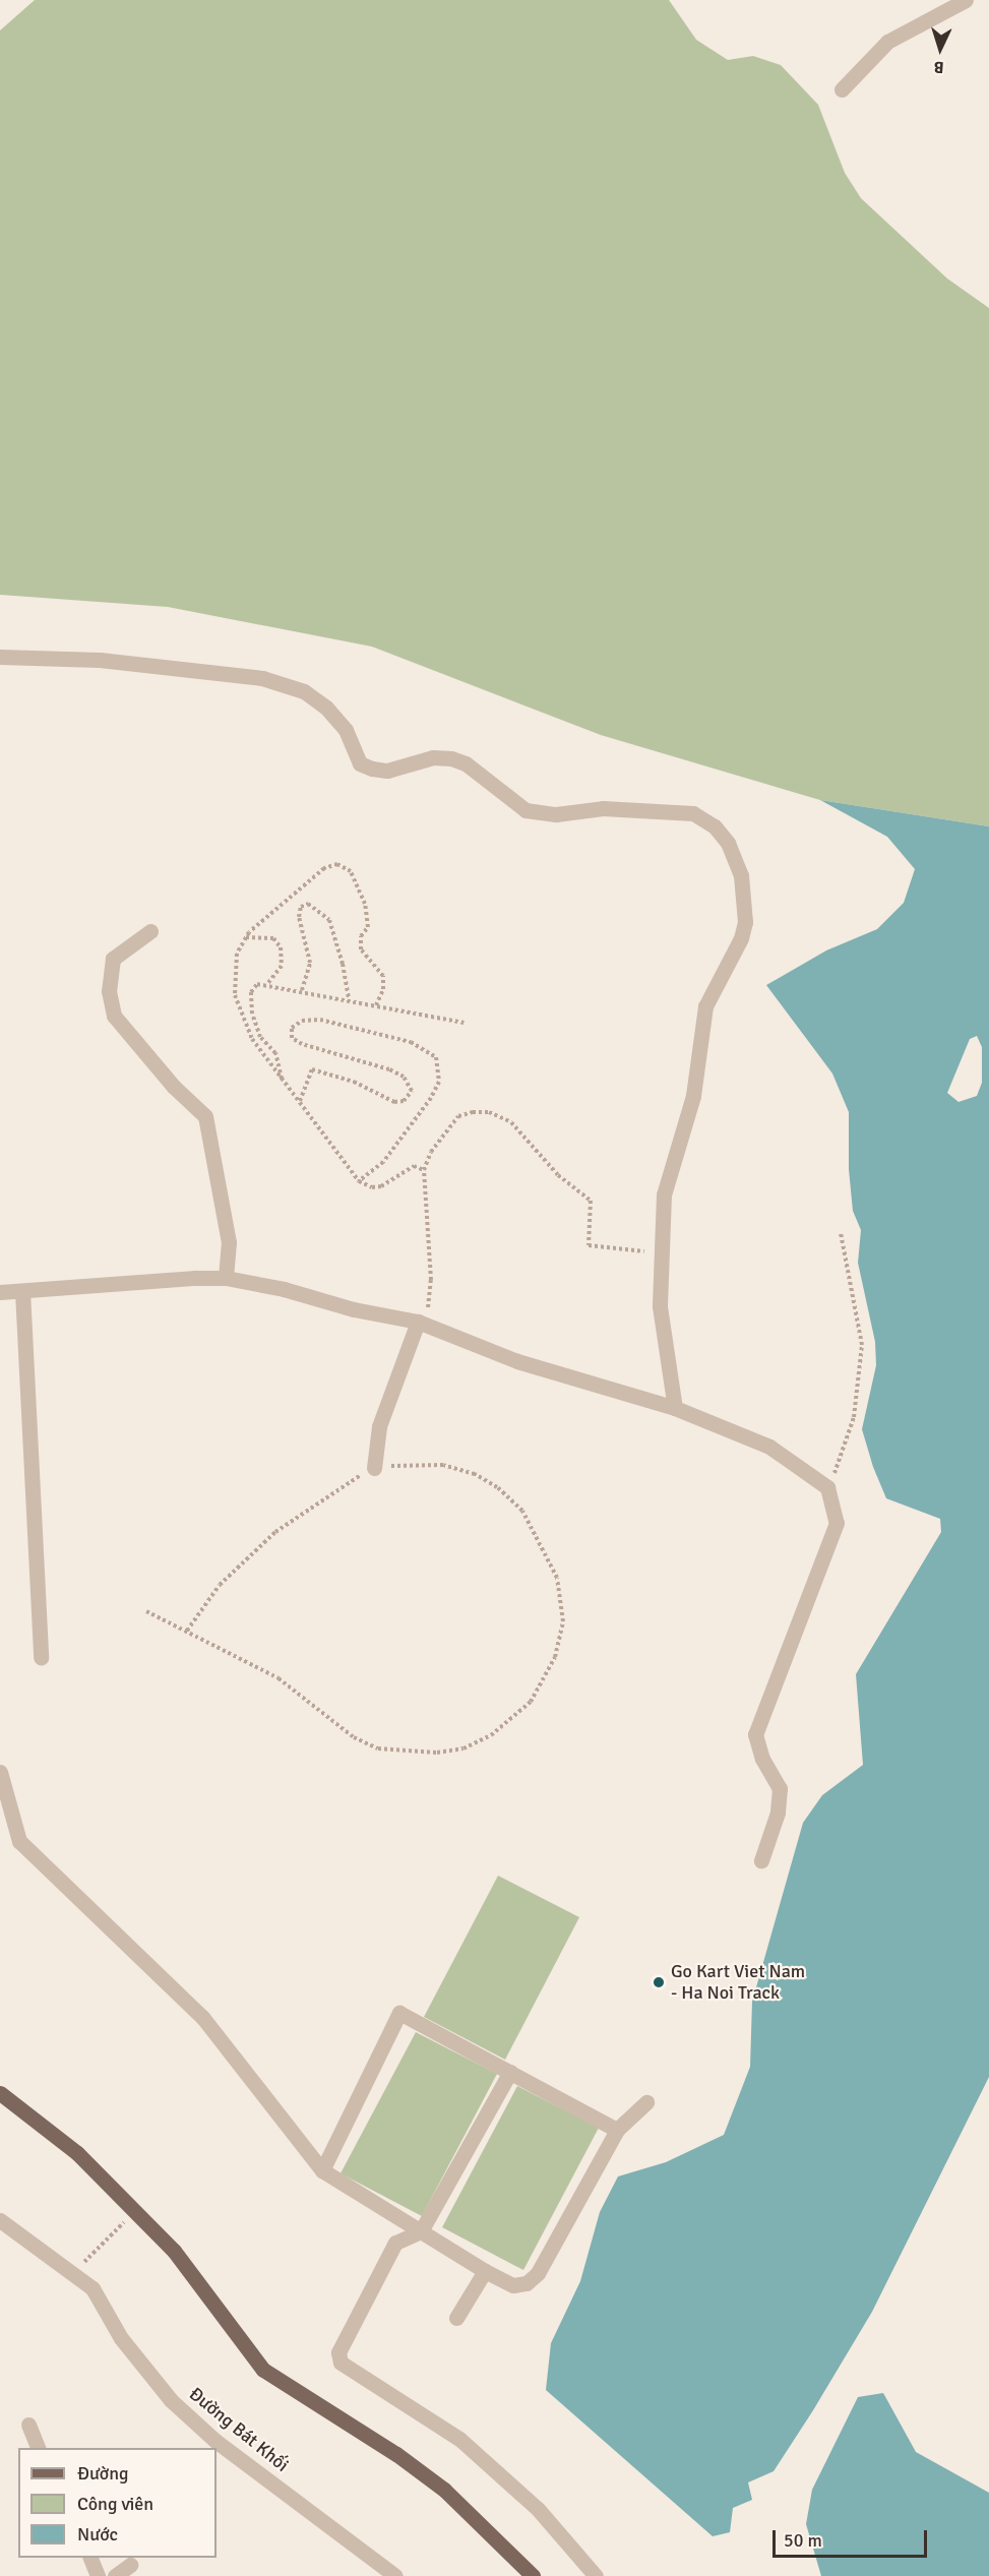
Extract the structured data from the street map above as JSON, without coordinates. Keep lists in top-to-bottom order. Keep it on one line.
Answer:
{"streets":{"street":["Đường Bát Khối"]},"places":["Go Kart Viet Nam - Ha Noi Track"],"legend":["Đường","Công viên","Nước"],"scale_bar":"50 m","north":"bottom"}
